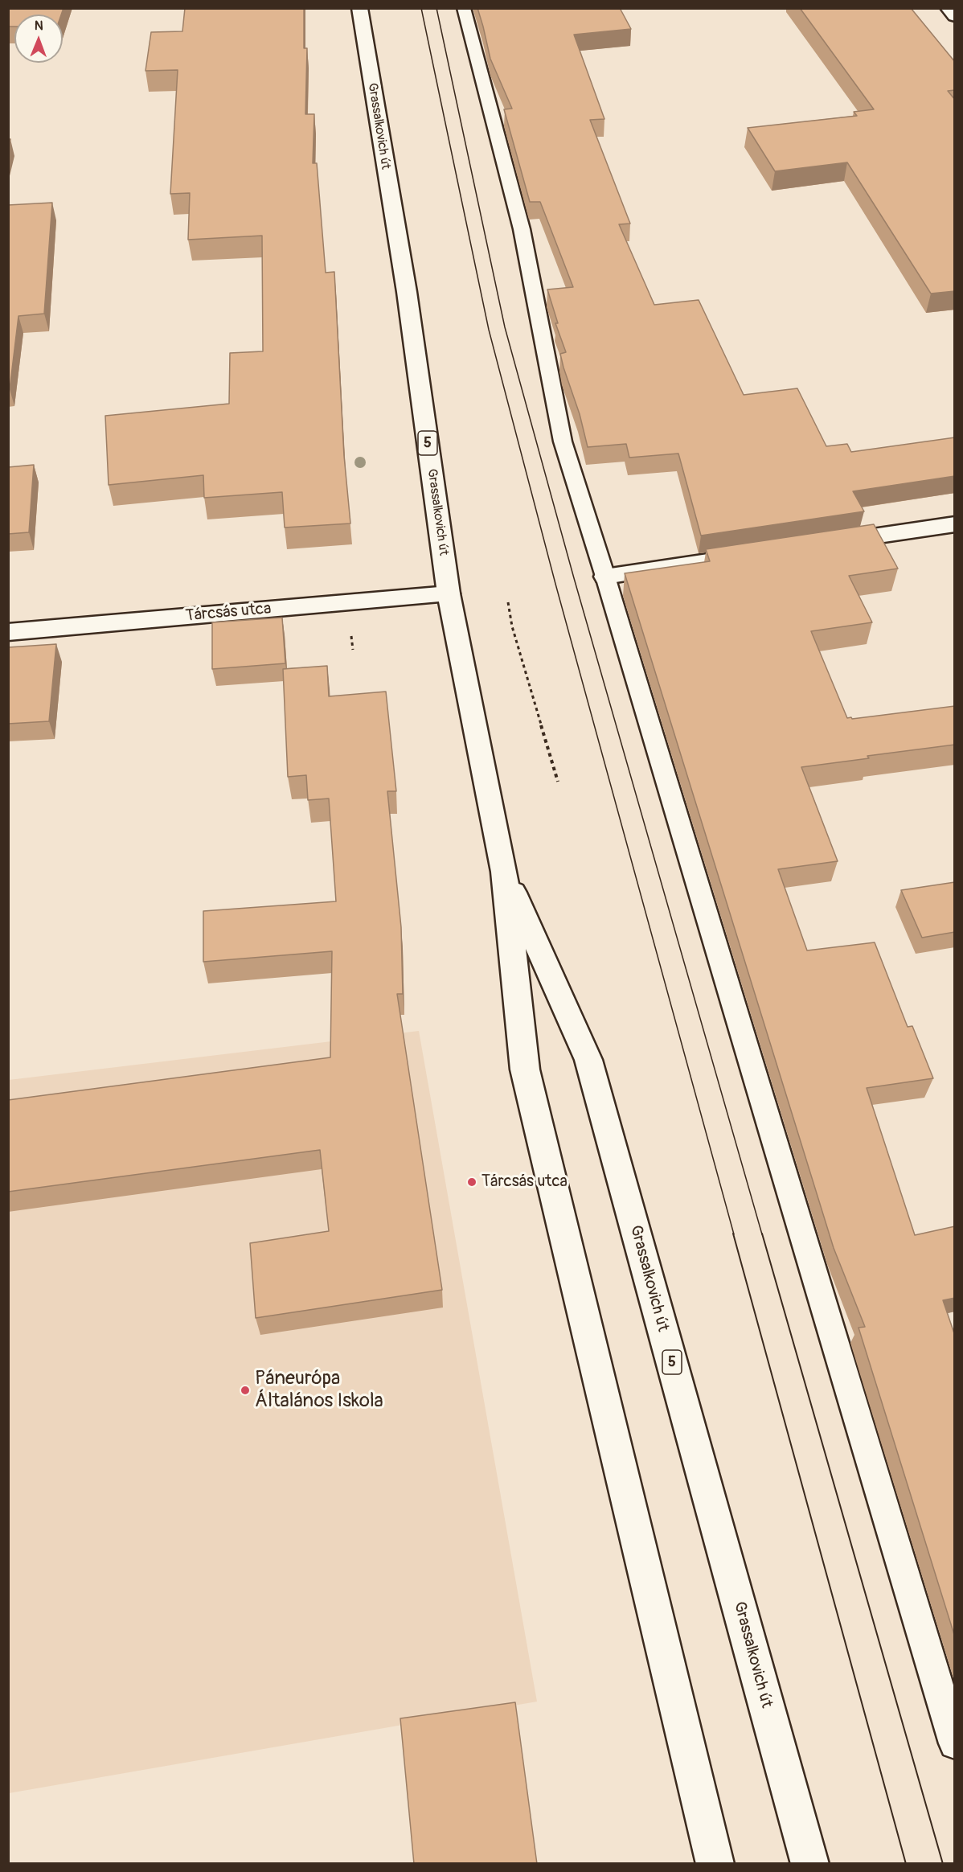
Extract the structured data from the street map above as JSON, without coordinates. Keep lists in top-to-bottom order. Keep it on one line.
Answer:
{"streets":{"main road":["Grassalkovich út","5","Tárcsás utca"]},"crossings":[["Grassalkovich út","Tárcsás utca"]],"places":["Tárcsás utca","Páneurópa Általános Iskola"],"north":"top"}
